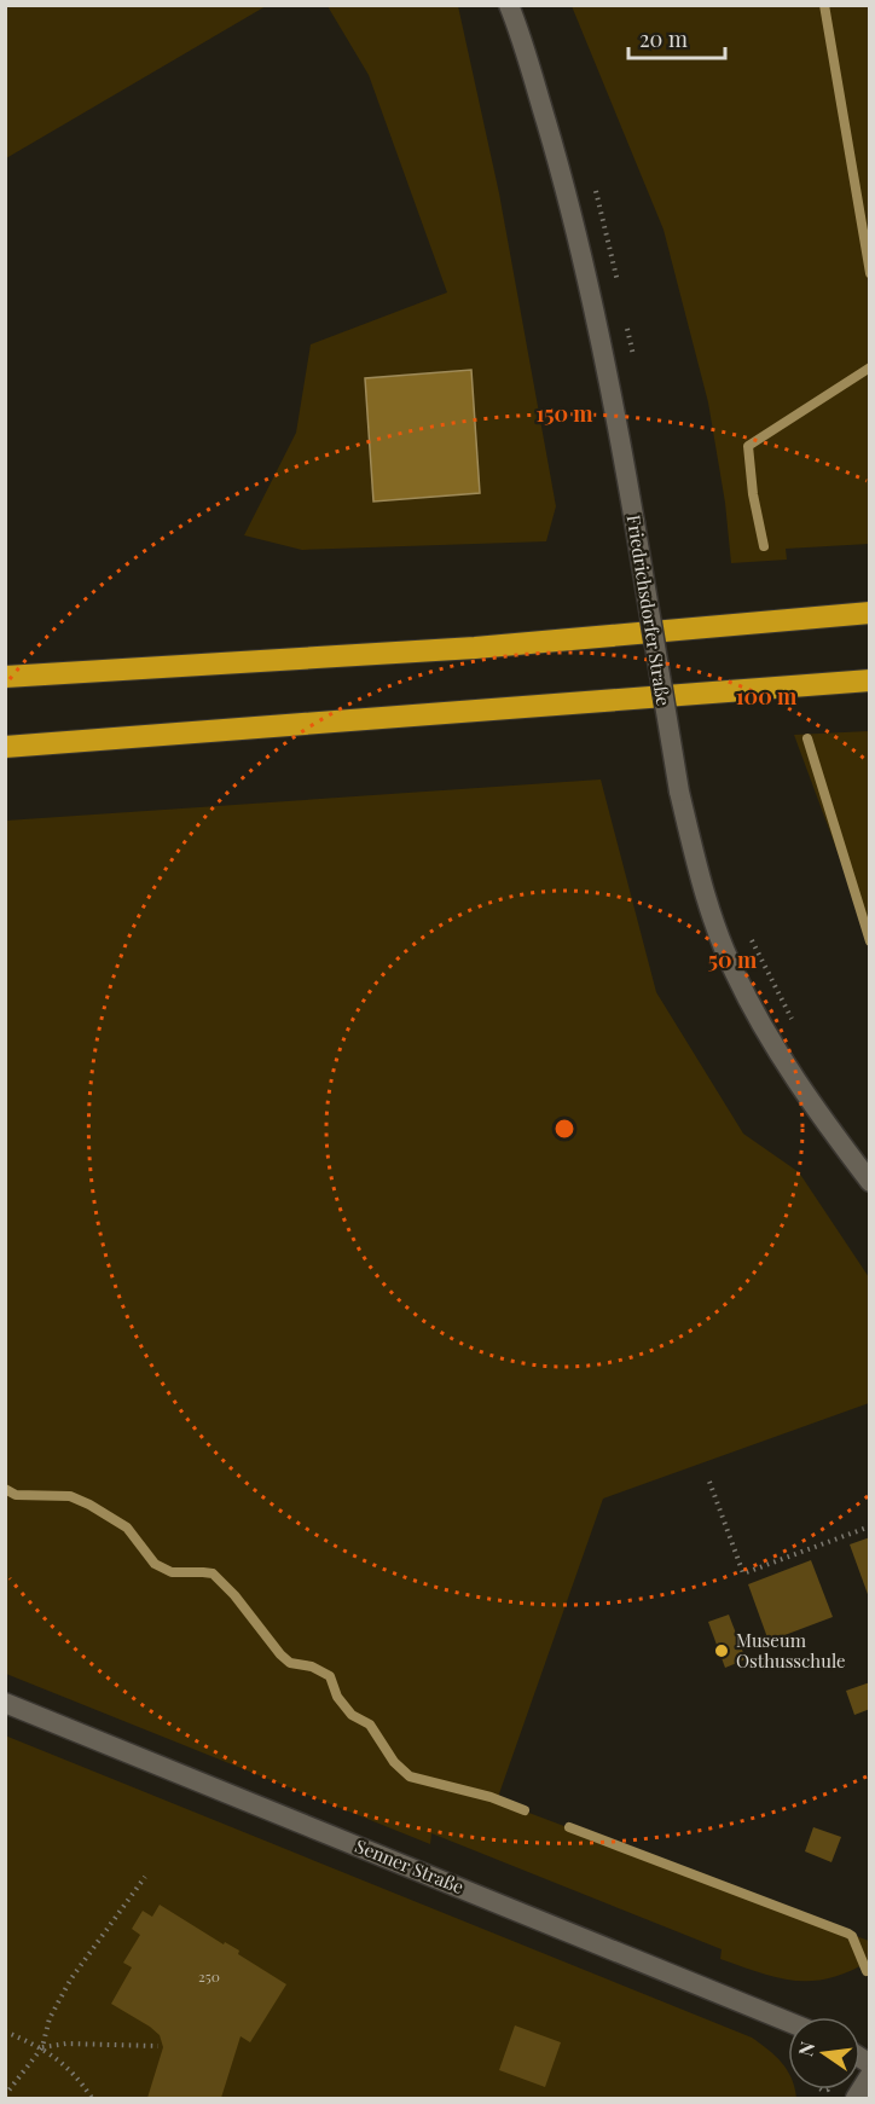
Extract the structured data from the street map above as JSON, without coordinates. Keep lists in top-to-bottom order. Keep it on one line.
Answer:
{"streets":{"main road":["Friedrichsdorfer Straße","Senner Straße"]},"places":["Museum Osthusschule"],"house_numbers":["250"],"scale_bar":"20 m","north":"left","rings":["150 m","100 m","50 m"]}
